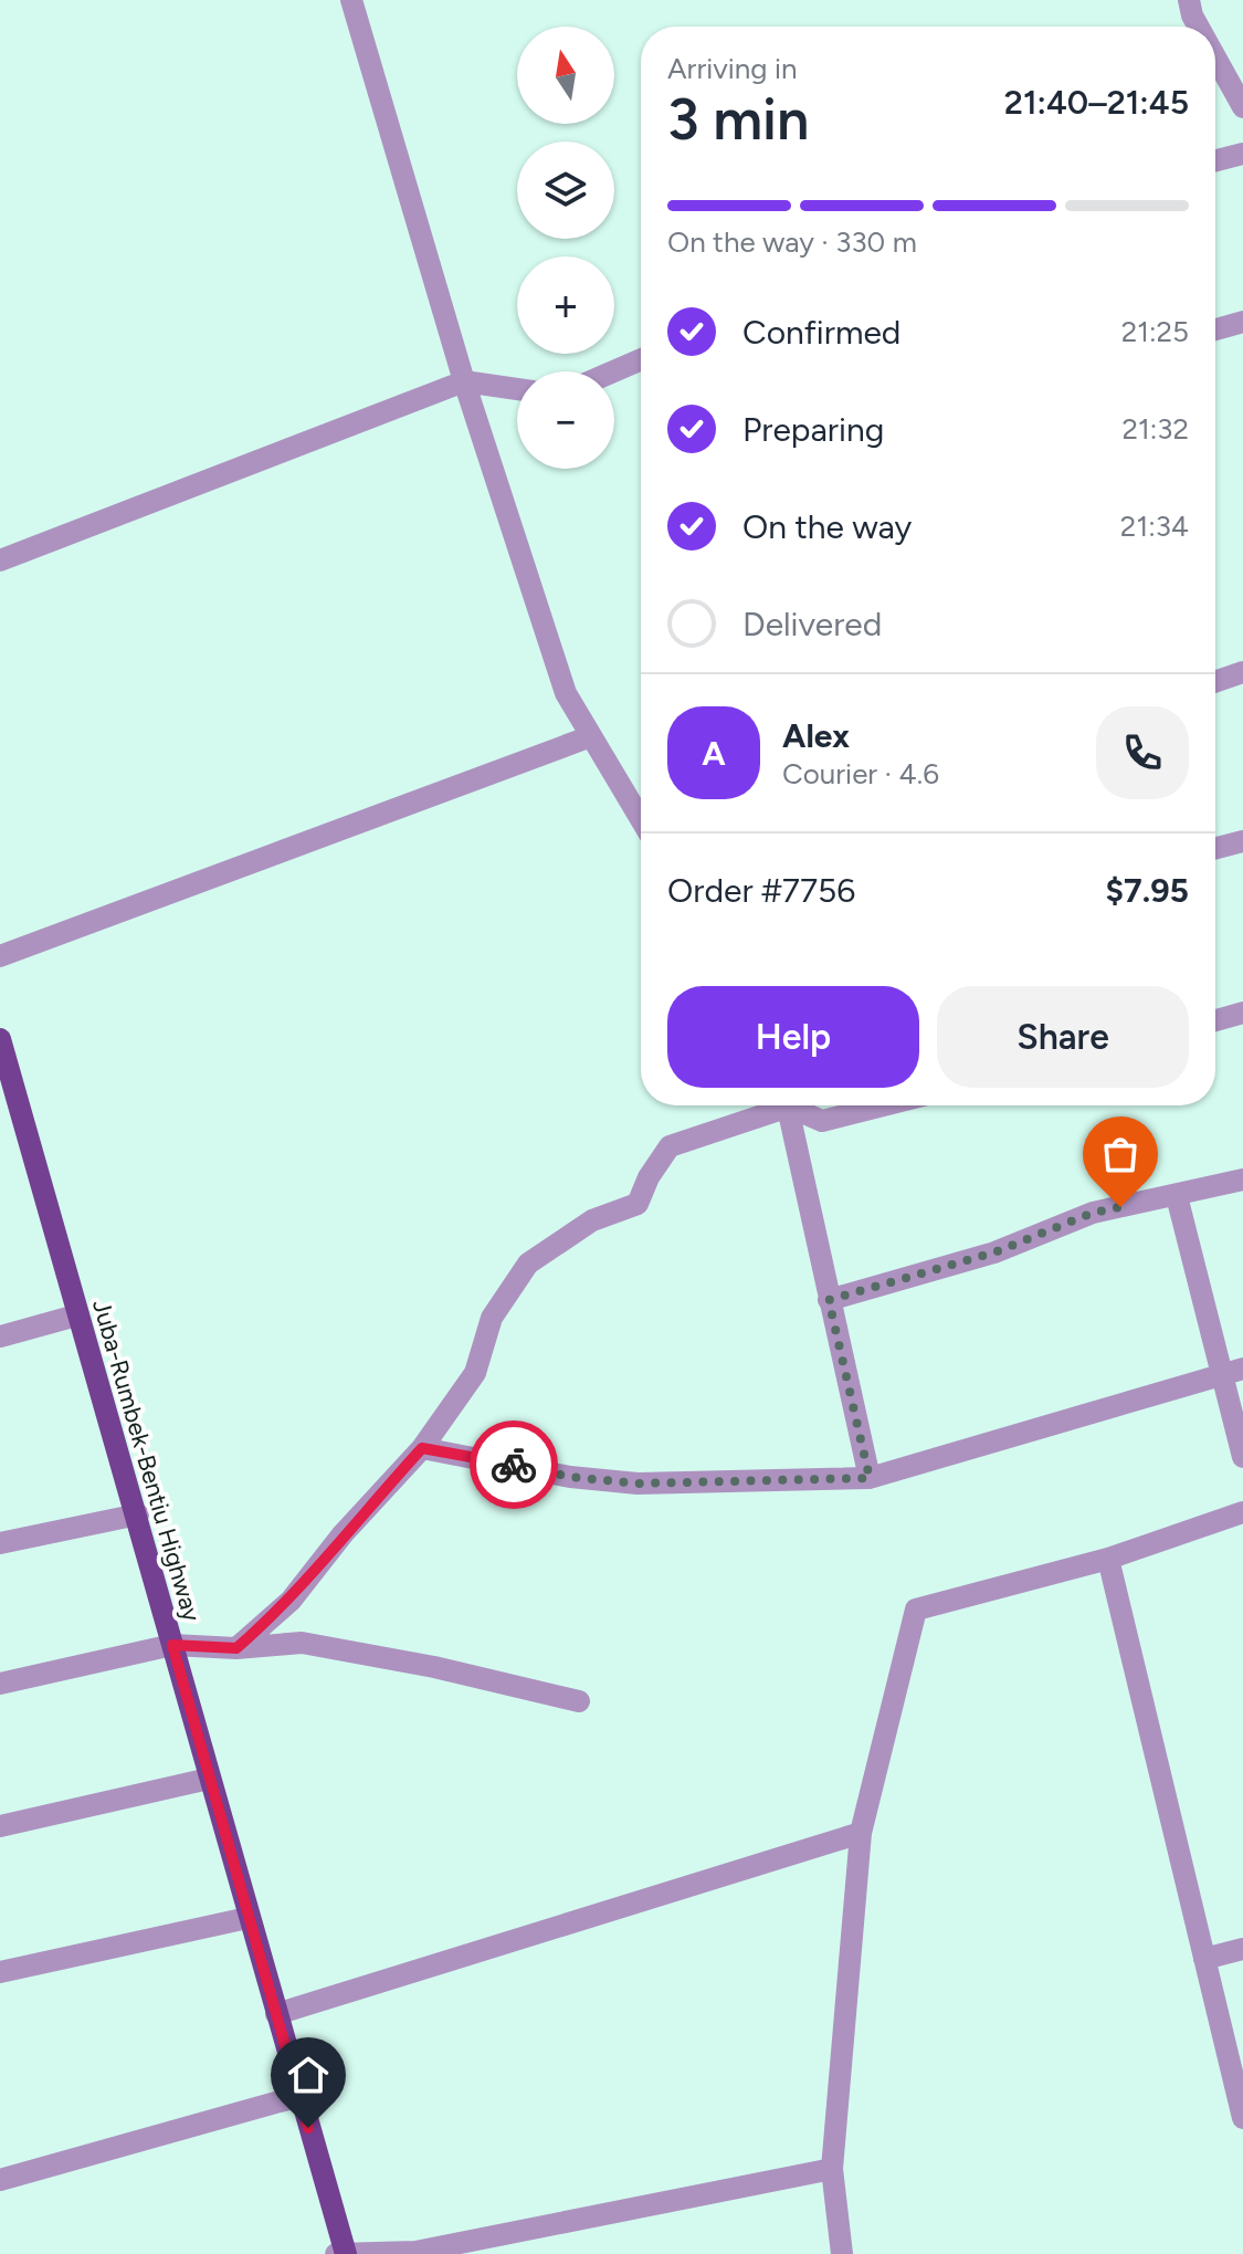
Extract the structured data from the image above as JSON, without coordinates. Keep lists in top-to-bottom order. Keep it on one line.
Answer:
{"streets":{"main road":["Juba-Rumbek-Bentiu Highway"]},"north":"top","page":{"map_buttons":["+","−"],"heading":["3 min","Arriving in","21:40–21:45"],"panel":["Alex","Courier · 4.6","Order #7756","$7.95"],"bar":"On the way · 330 m","list":[["Confirmed","21:25"],["Preparing","21:32"],["On the way","21:34"],"Delivered"],"round":"A","buttons":["Help","Share"]}}
